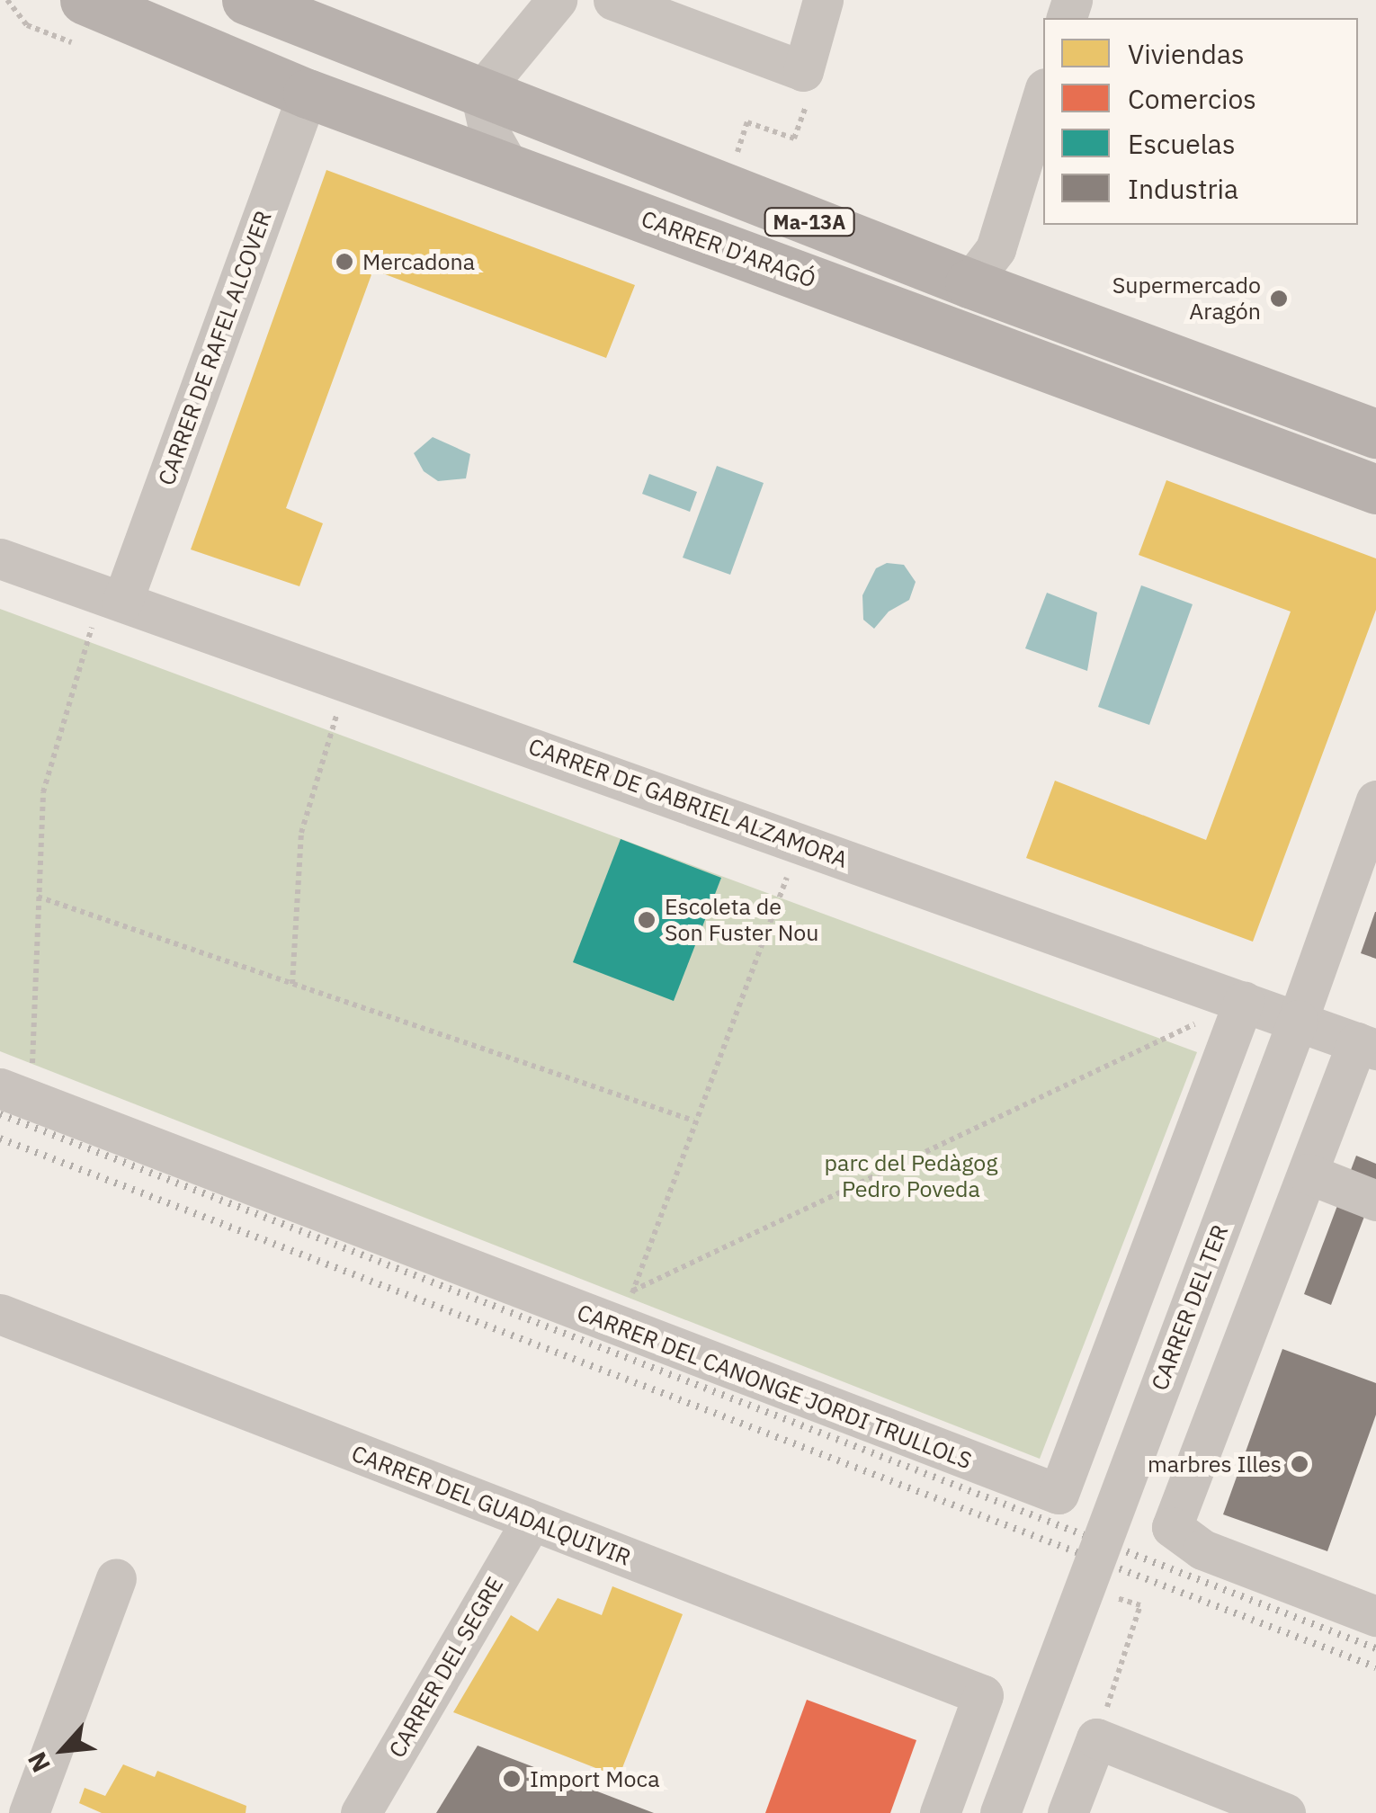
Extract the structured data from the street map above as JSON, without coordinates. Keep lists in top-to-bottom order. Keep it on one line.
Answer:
{"streets":{"main road":["Ma-13A","CARRER D'ARAGÓ"],"street":["CARRER DE RAFEL ALCOVER","CARRER DE GABRIEL ALZAMORA","CARRER DEL TER","CARRER DEL CANONGE JORDI TRULLOLS","CARRER DEL GUADALQUIVIR","CARRER DEL SEGRE"]},"crossings":[["CARRER D'ARAGÓ","CARRER DE RAFEL ALCOVER"],["CARRER DE RAFEL ALCOVER","CARRER DE GABRIEL ALZAMORA"],["CARRER DE GABRIEL ALZAMORA","CARRER DEL TER"],["CARRER DE GABRIEL ALZAMORA","CARRER DEL CANONGE JORDI TRULLOLS"],["CARRER DEL GUADALQUIVIR","CARRER DEL SEGRE"]],"parks":["parc del Pedàgog Pedro Poveda"],"places":["Mercadona","Supermercado Aragón","Escoleta de Son Fuster Nou","marbres Illes","Import Moca"],"legend":["Viviendas","Comercios","Escuelas","Industria"],"north":"bottom left"}
